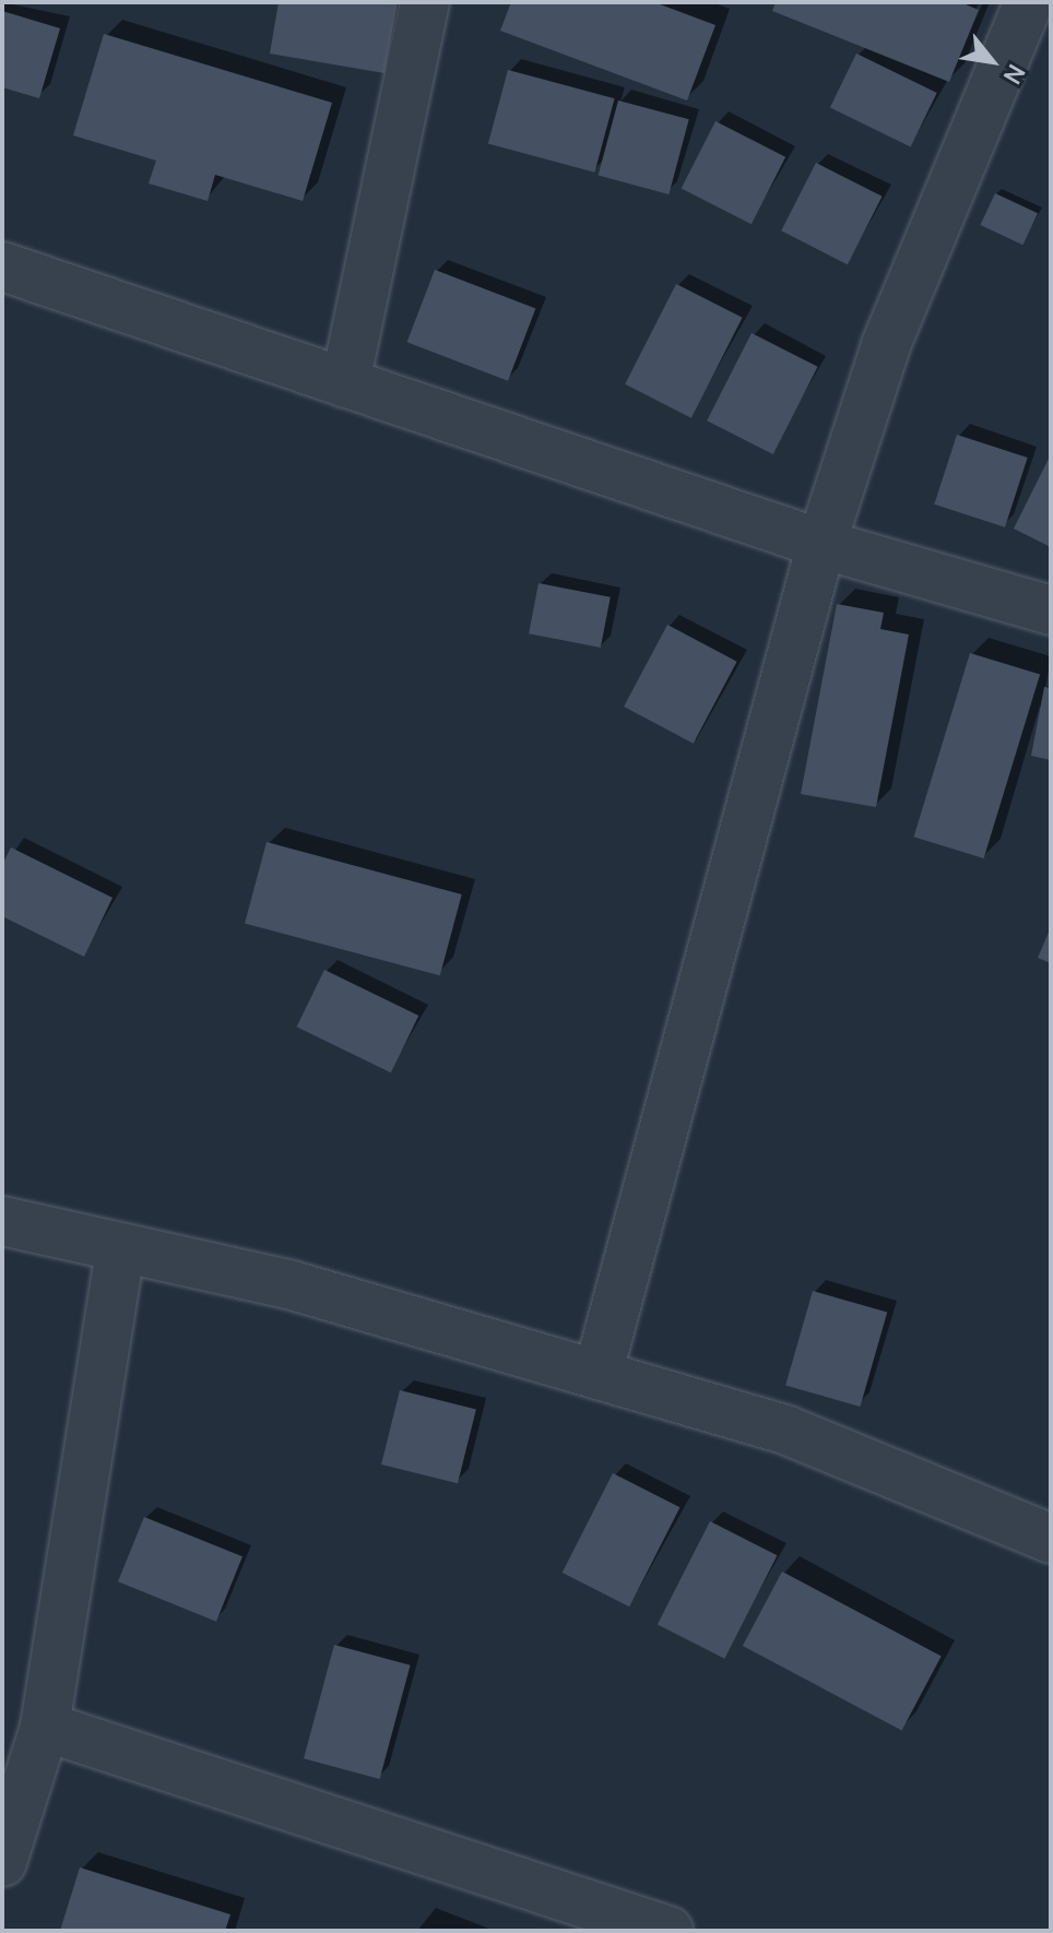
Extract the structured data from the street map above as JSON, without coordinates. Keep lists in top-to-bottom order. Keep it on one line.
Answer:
{"north":"bottom right"}
